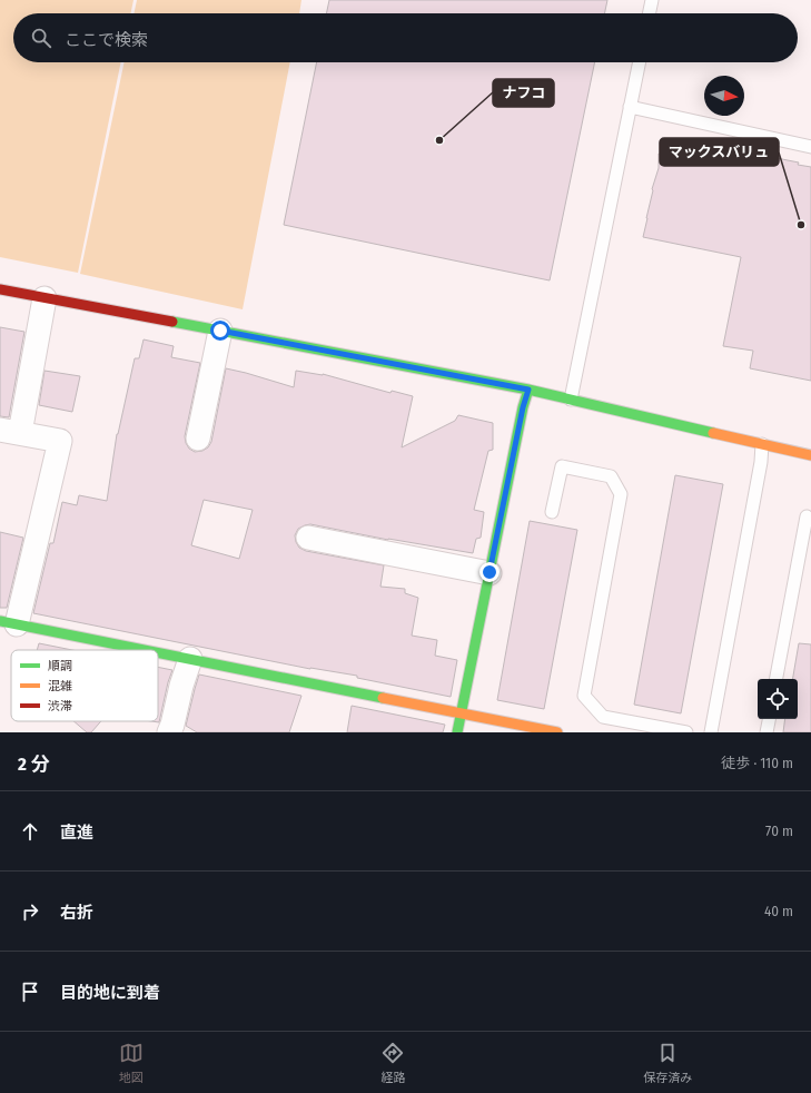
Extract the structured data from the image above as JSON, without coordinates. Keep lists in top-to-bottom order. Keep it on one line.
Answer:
{"places":["ナフコ","マックスバリュ"],"legend":["順調","混雑","渋滞"],"north":"right","page":{"search":"ここで検索","heading":["2 分","徒歩 · 110 m"],"list":[["直進","70 m"],["右折","40 m"],"目的地に到着"],"nav":["地図","経路","保存済み"]}}
